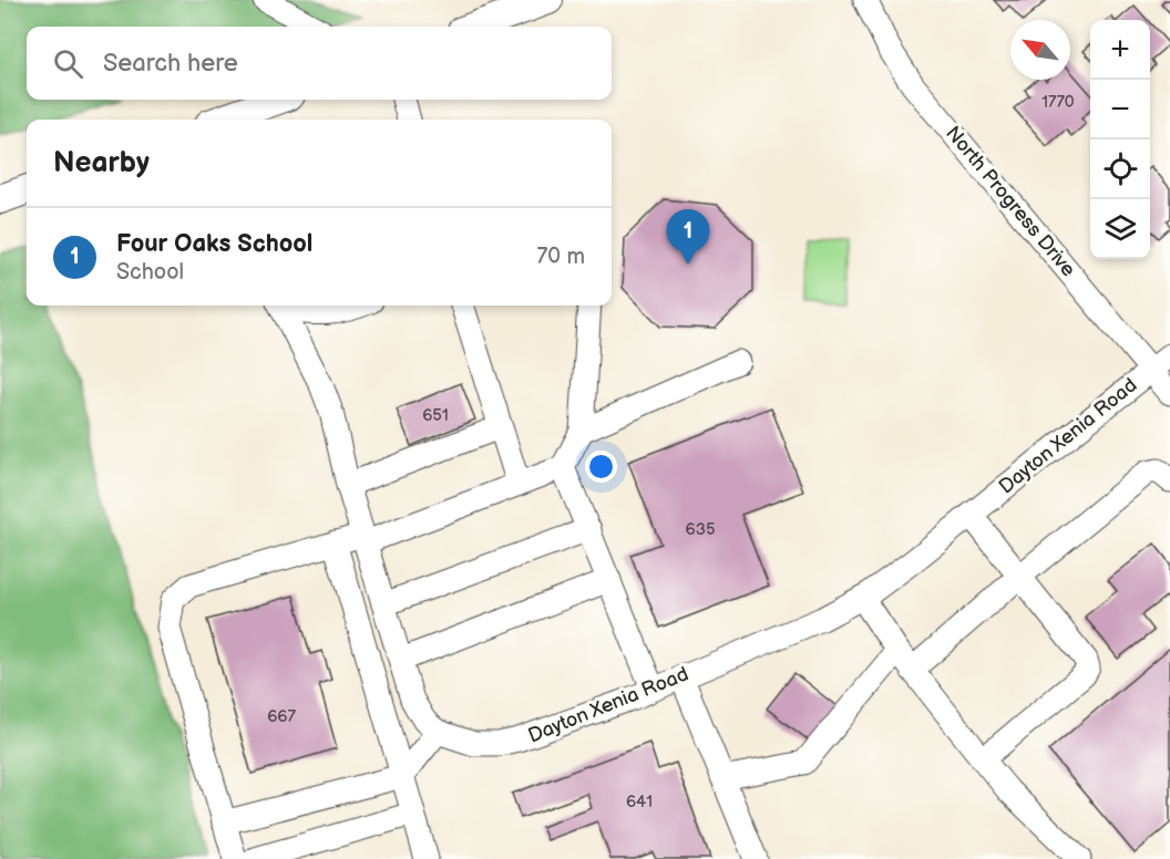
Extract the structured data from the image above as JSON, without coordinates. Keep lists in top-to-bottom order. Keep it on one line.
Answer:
{"streets":{"street":["North Progress Drive","Dayton Xenia Road"]},"crossings":[["North Progress Drive","Dayton Xenia Road"]],"house_numbers":["1770","651","635","667","641"],"north":"top left","page":{"map_buttons":["+","−"],"search":"Search here","heading":"Nearby","list":[{"mark":"1","name":"Four Oaks School","note":"School","value":"70 m"}],"pins":"1"}}
